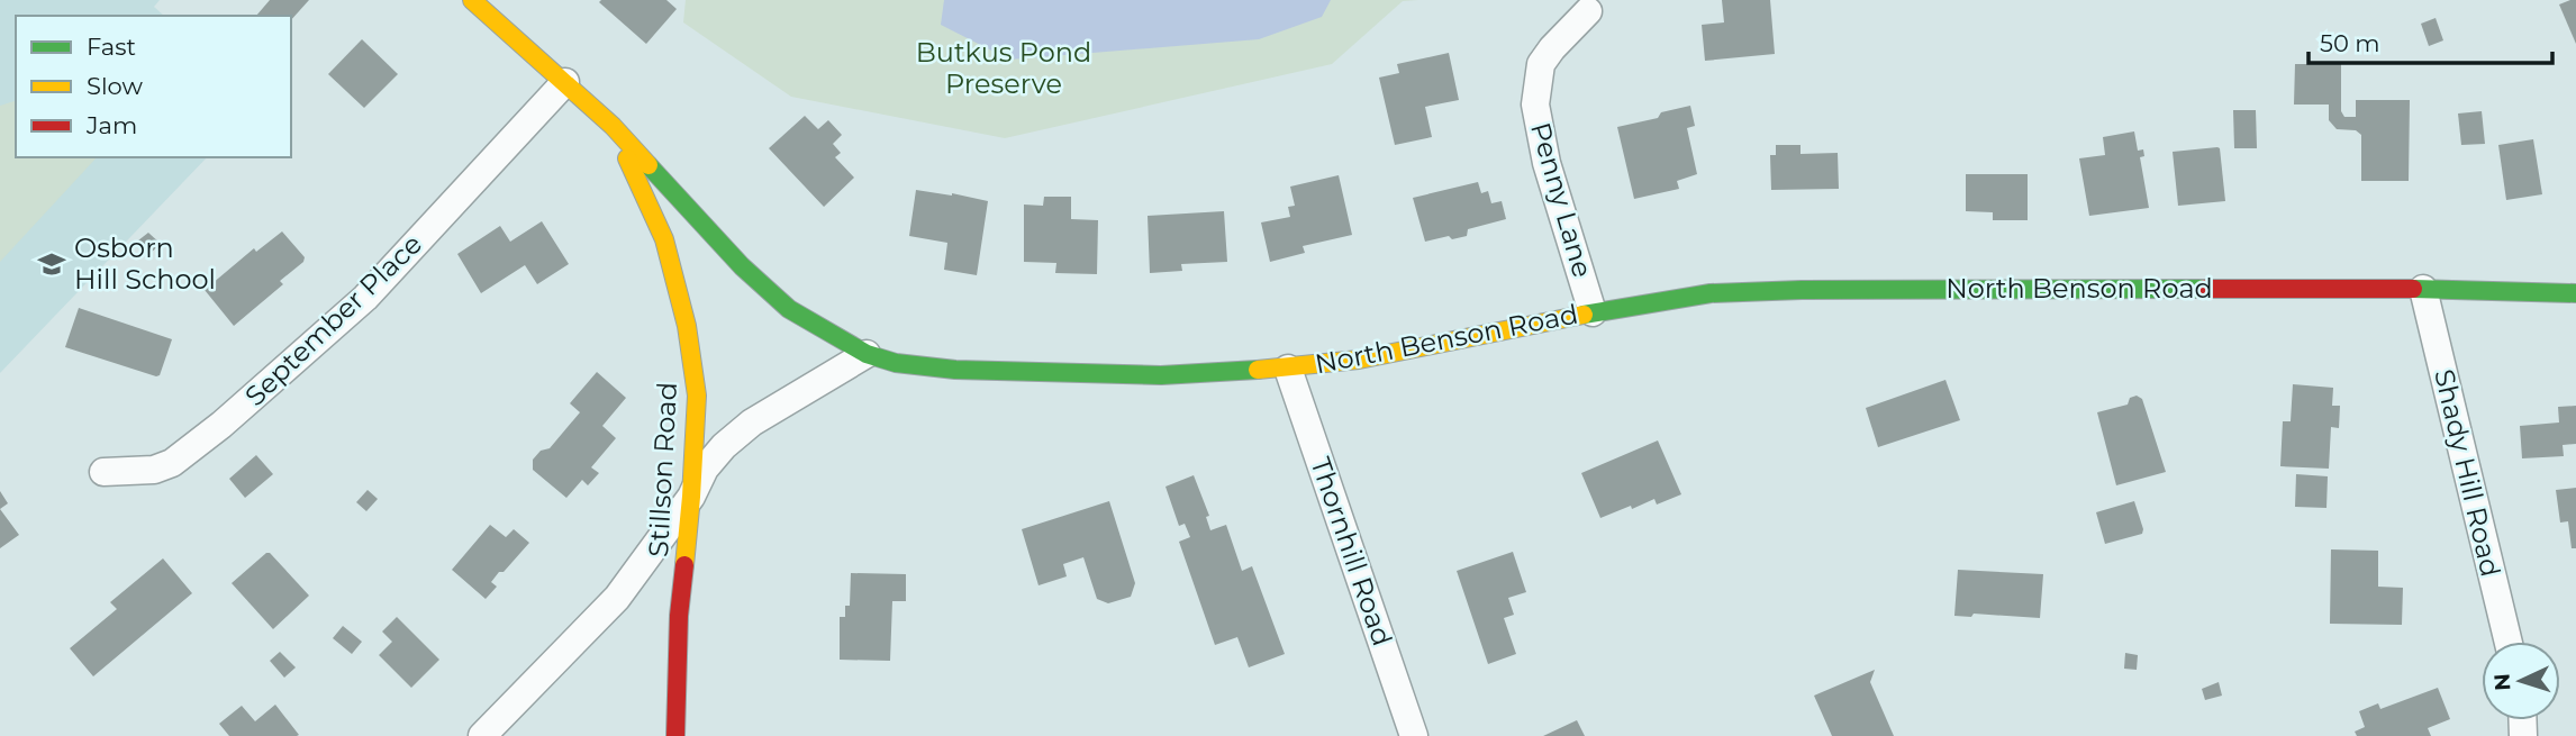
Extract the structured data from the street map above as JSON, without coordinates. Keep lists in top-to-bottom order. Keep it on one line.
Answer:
{"streets":{"main road":["North Benson Road","Stillson Road"],"street":["Penny Lane","September Place","Shady Hill Road","Thornhill Road"]},"crossings":[["Penny Lane","North Benson Road"],["North Benson Road","Stillson Road"],["North Benson Road","Shady Hill Road"],["North Benson Road","Thornhill Road"],["September Place","Stillson Road"]],"parks":["Butkus Pond Preserve"],"places":{"school or university":["Osborn Hill School"]},"legend":["Fast","Slow","Jam"],"scale_bar":"50 m","north":"left"}
